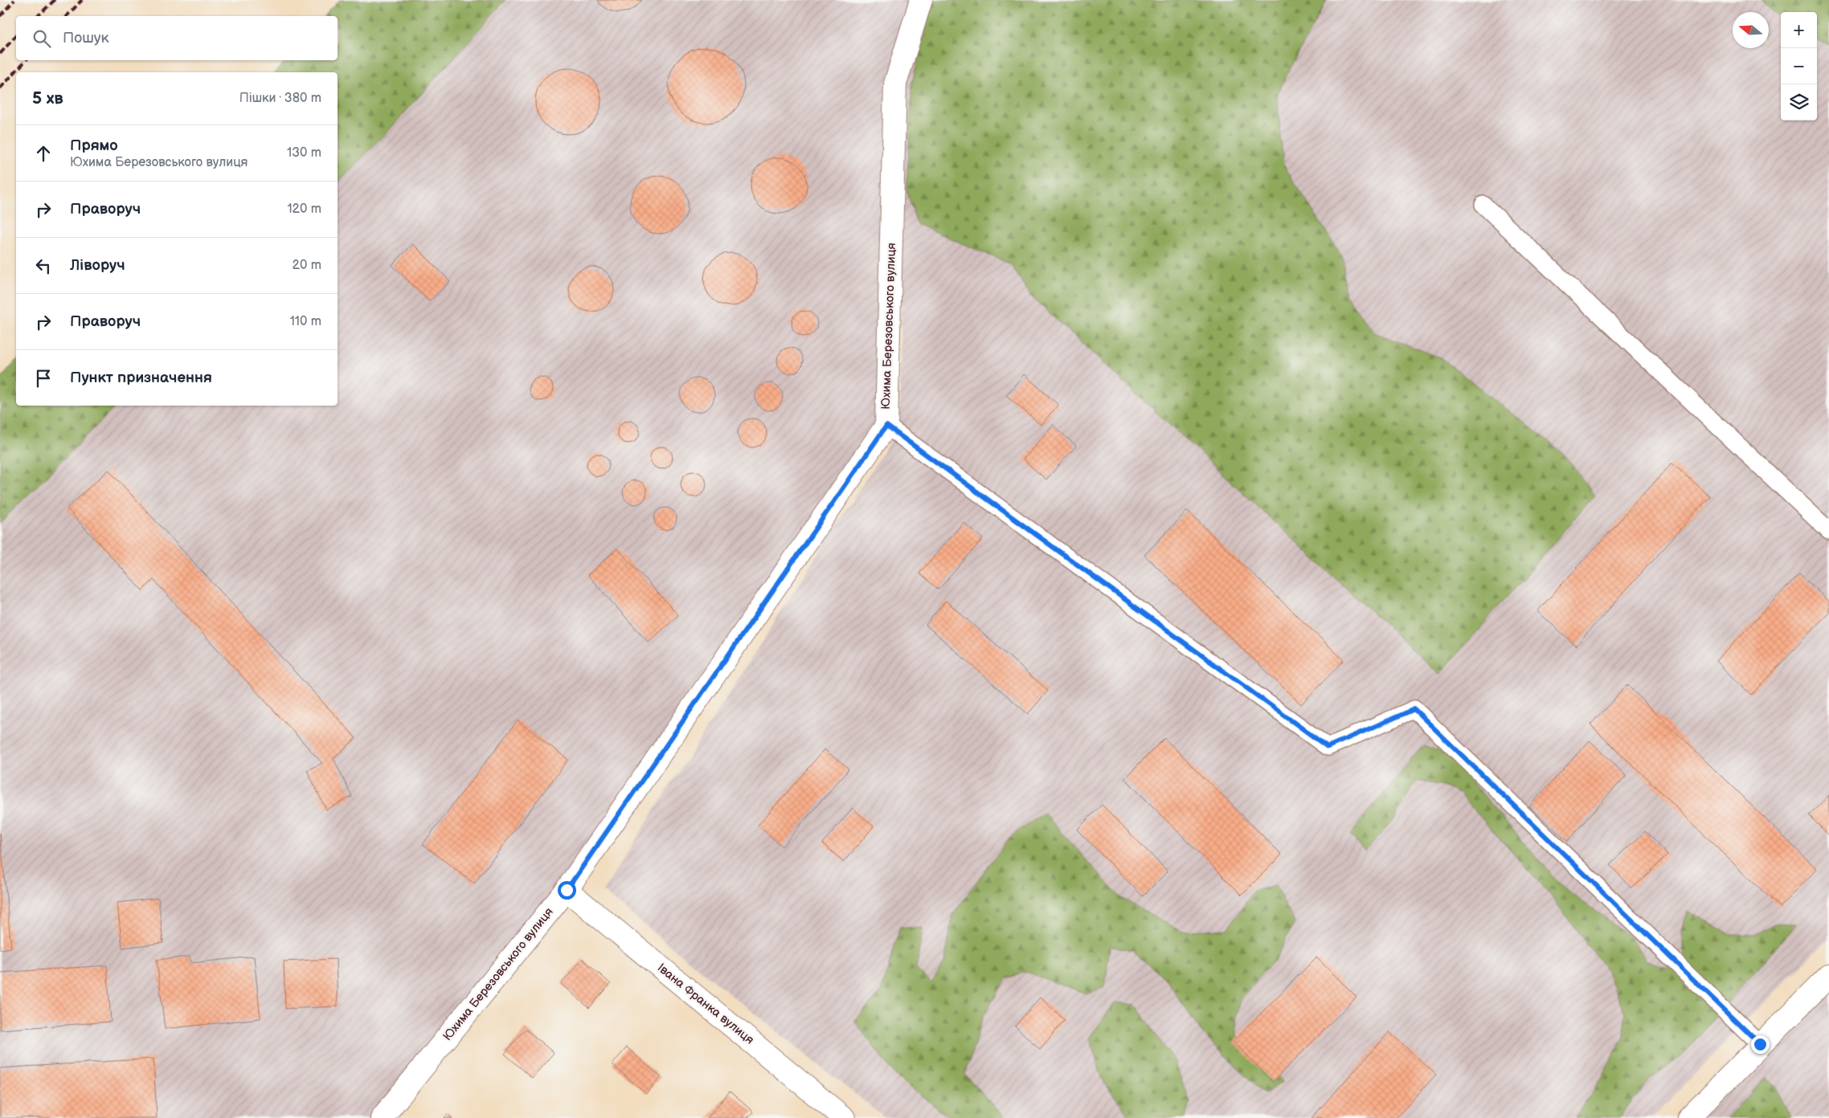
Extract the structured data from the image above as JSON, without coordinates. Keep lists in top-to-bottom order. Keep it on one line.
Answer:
{"streets":{"street":["Юхима Березовського вулиця","Івана Франка вулиця"]},"crossings":[["Юхима Березовського вулиця","Івана Франка вулиця"]],"north":"left","page":{"map_buttons":["+","−"],"search":"Пошук","heading":["5 хв","Пішки · 380 m"],"list":[["Прямо","Юхима Березовського вулиця","130 m"],["Праворуч","120 m"],["Ліворуч","20 m"],["Праворуч","110 m"],"Пункт призначення"]}}
